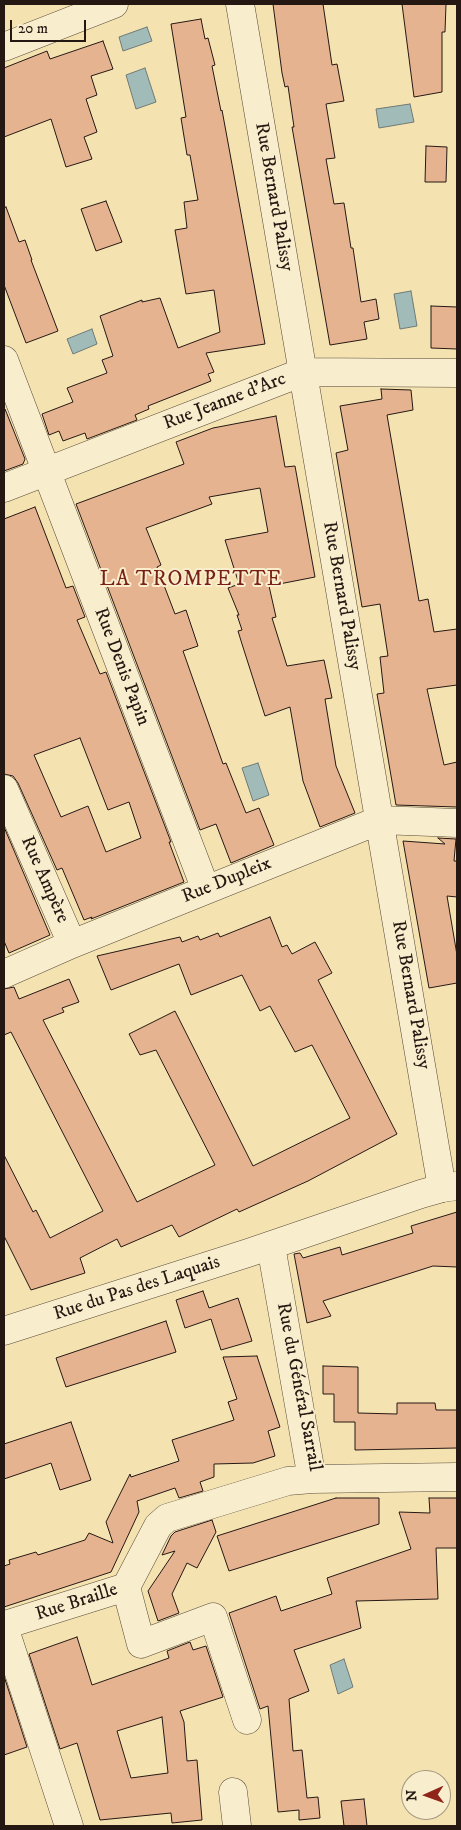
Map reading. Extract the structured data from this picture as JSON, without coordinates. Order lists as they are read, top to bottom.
{
  "streets": {
    "street": [
      "Rue Bernard Palissy",
      "Rue Jeanne d'Arc",
      "Rue Denis Papin",
      "Rue Ampère",
      "Rue Dupleix",
      "Rue du Pas des Laquais",
      "Rue du Général Sarrail",
      "Rue Braille"
    ]
  },
  "crossings": [
    ["Rue Bernard Palissy", "Rue Jeanne d'Arc"],
    ["Rue Bernard Palissy", "Rue Dupleix"],
    ["Rue Bernard Palissy", "Rue du Pas des Laquais"],
    ["Rue Jeanne d'Arc", "Rue Denis Papin"],
    ["Rue Denis Papin", "Rue Dupleix"],
    ["Rue Ampère", "Rue Dupleix"],
    ["Rue du Pas des Laquais", "Rue du Général Sarrail"],
    ["Rue du Général Sarrail", "Rue Braille"]
  ],
  "districts": ["LA TROMPETTE"],
  "scale_bar": "20 m",
  "north": "left"
}
